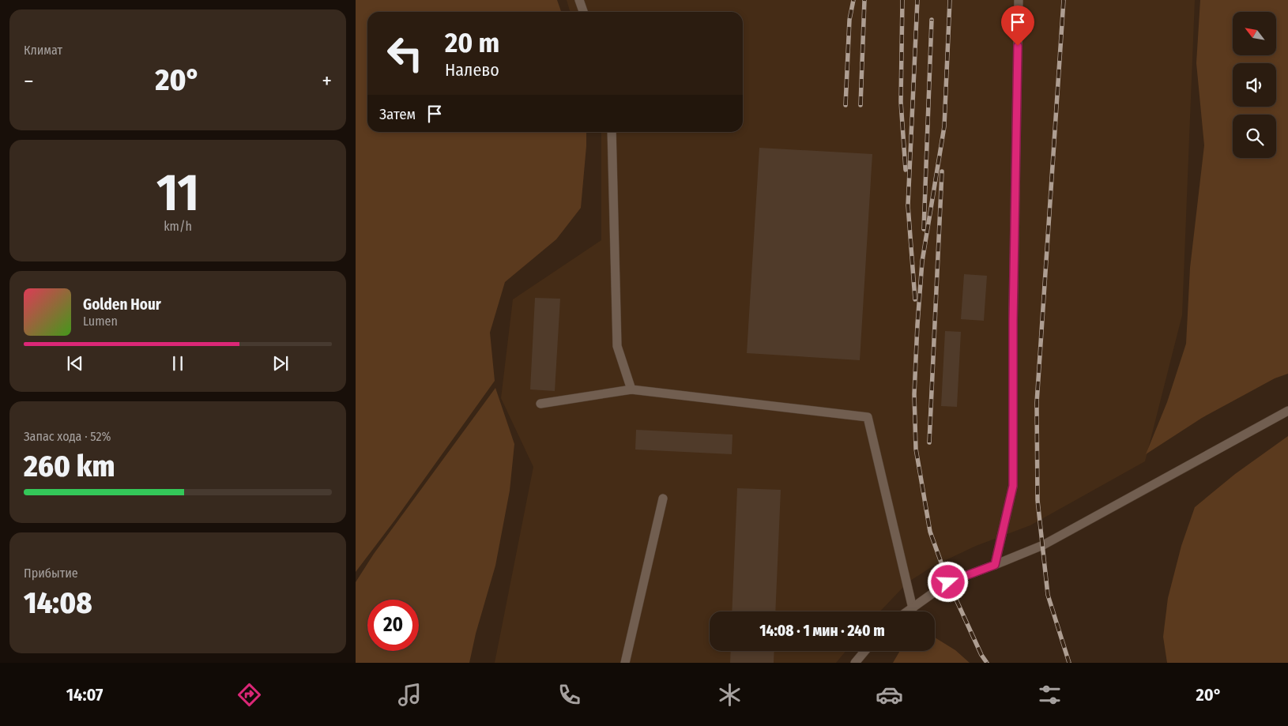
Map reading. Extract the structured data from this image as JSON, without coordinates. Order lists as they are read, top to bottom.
{
  "north": "top left",
  "page": {
    "tile": [
      "Климат",
      ["11", "km/h"],
      ["Запас хода · 52%", "260 km"],
      ["Прибытие", "14:08"]
    ],
    "turn": ["20 m", "Налево"],
    "heat": ["−", "20°", "+"],
    "then": "Затем",
    "song": ["Golden Hour", "Lumen"],
    "limit": "20",
    "trip": "14:08 · 1 мин · 240 m",
    "tabs": ["14:07", "20°"]
  }
}
